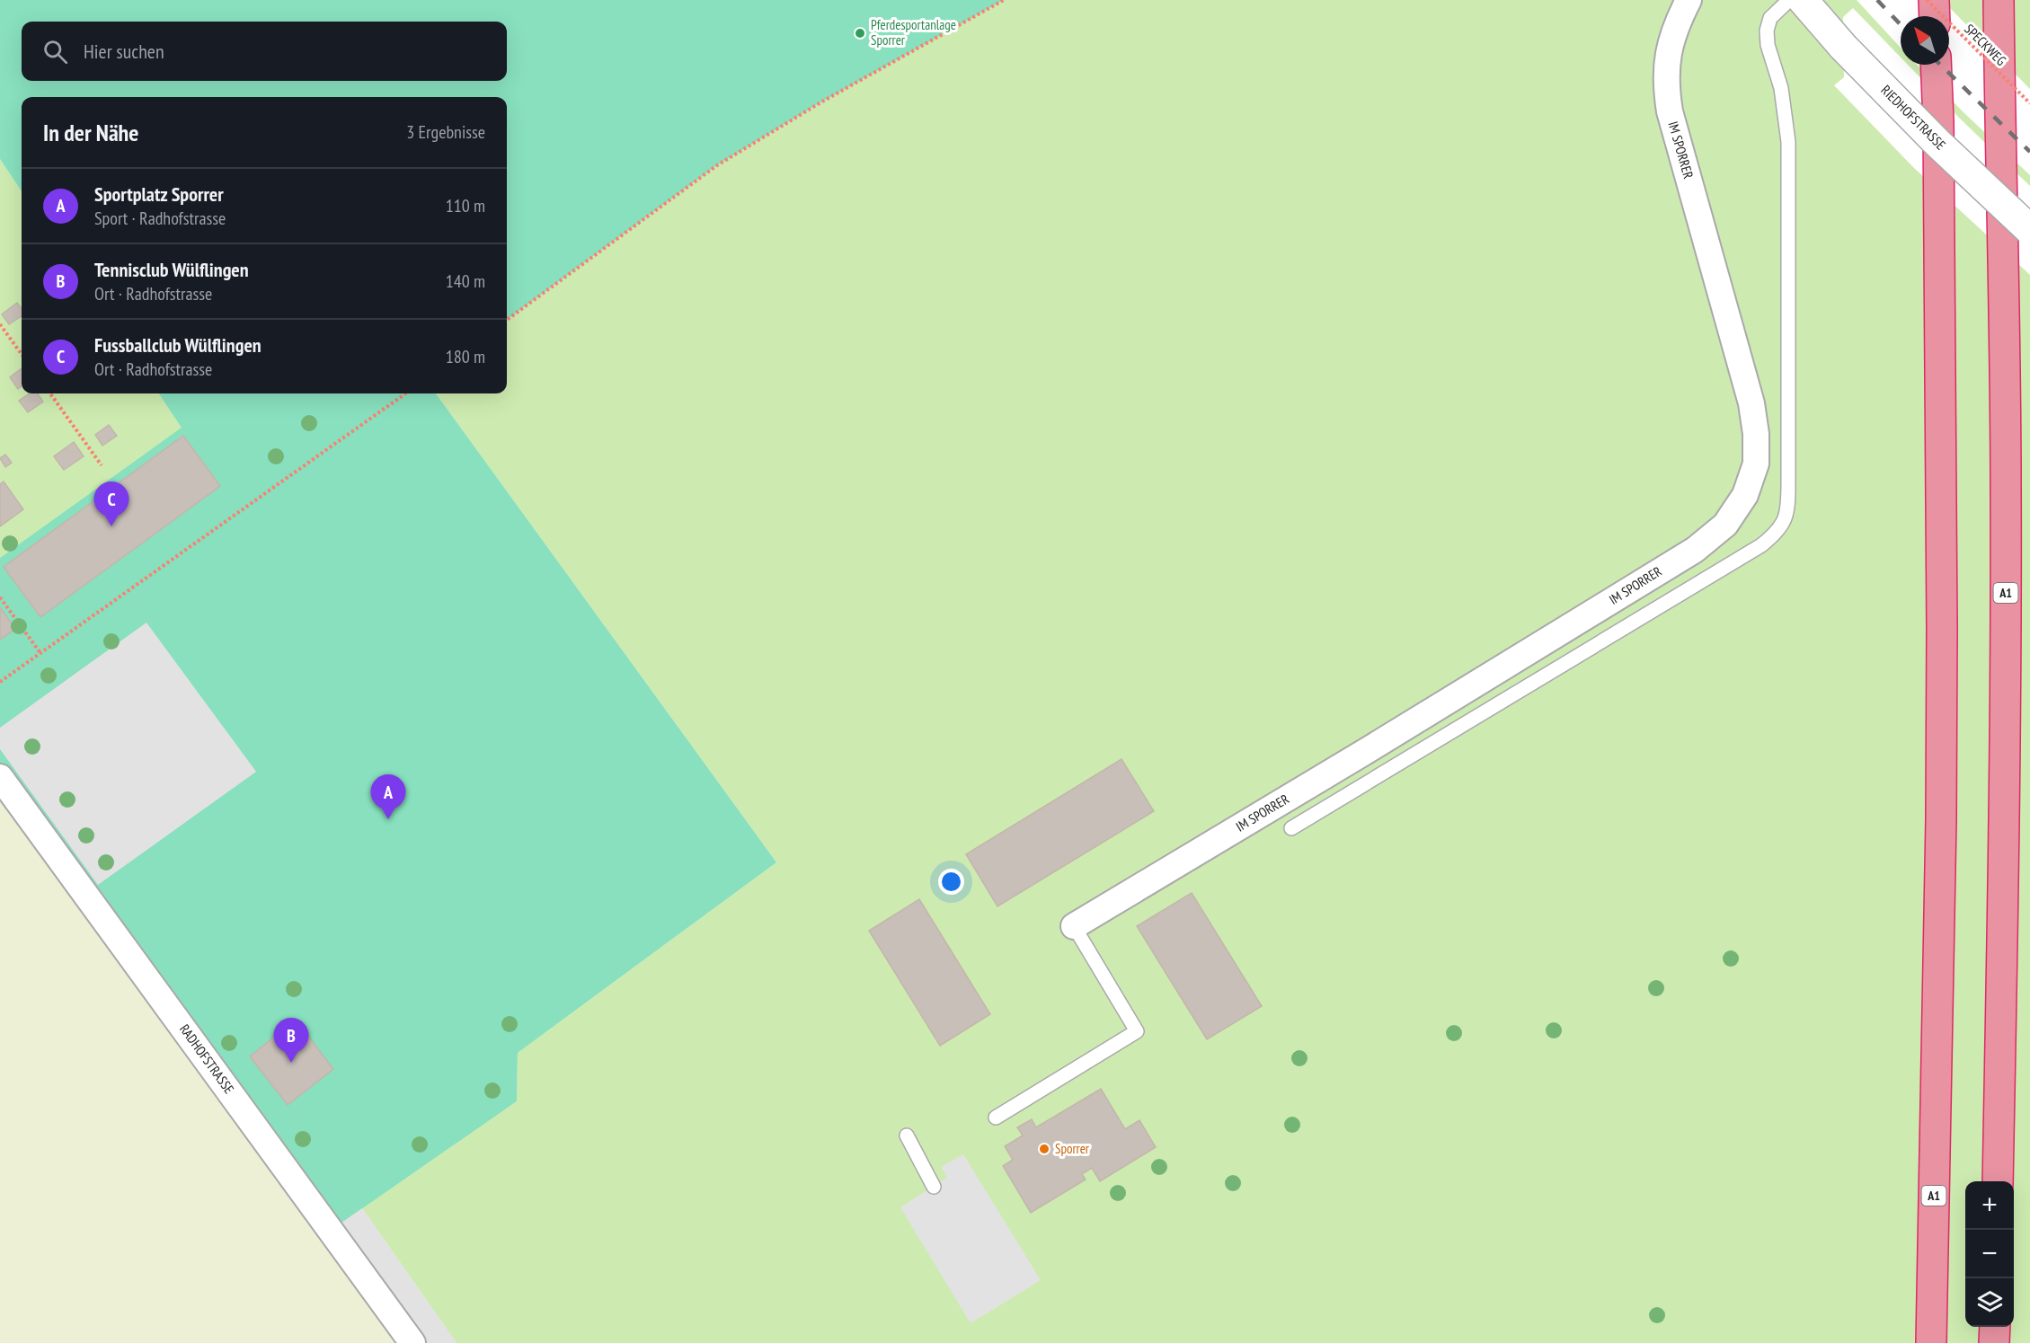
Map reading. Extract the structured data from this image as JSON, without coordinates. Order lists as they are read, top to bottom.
{
  "streets": {
    "highway": ["A1"],
    "street": ["RIEDHOFSTRASSE", "IM SPORRER", "RADHOFSTRASSE"],
    "path": ["SPECKWEG"]
  },
  "places": ["Pferdesportanlage Sporrer", "Sporrer"],
  "north": "top left",
  "page": {
    "search": "Hier suchen",
    "heading": ["In der Nähe", "3 Ergebnisse"],
    "list": [
      {
        "mark": "A",
        "name": "Sportplatz Sporrer",
        "note": "Sport · Radhofstrasse",
        "value": "110 m"
      },
      {
        "mark": "B",
        "name": "Tennisclub Wülflingen",
        "note": "Ort · Radhofstrasse",
        "value": "140 m"
      },
      {
        "mark": "C",
        "name": "Fussballclub Wülflingen",
        "note": "Ort · Radhofstrasse",
        "value": "180 m"
      }
    ],
    "pins": ["C", "A", "B"],
    "map_buttons": ["+", "−"]
  }
}
